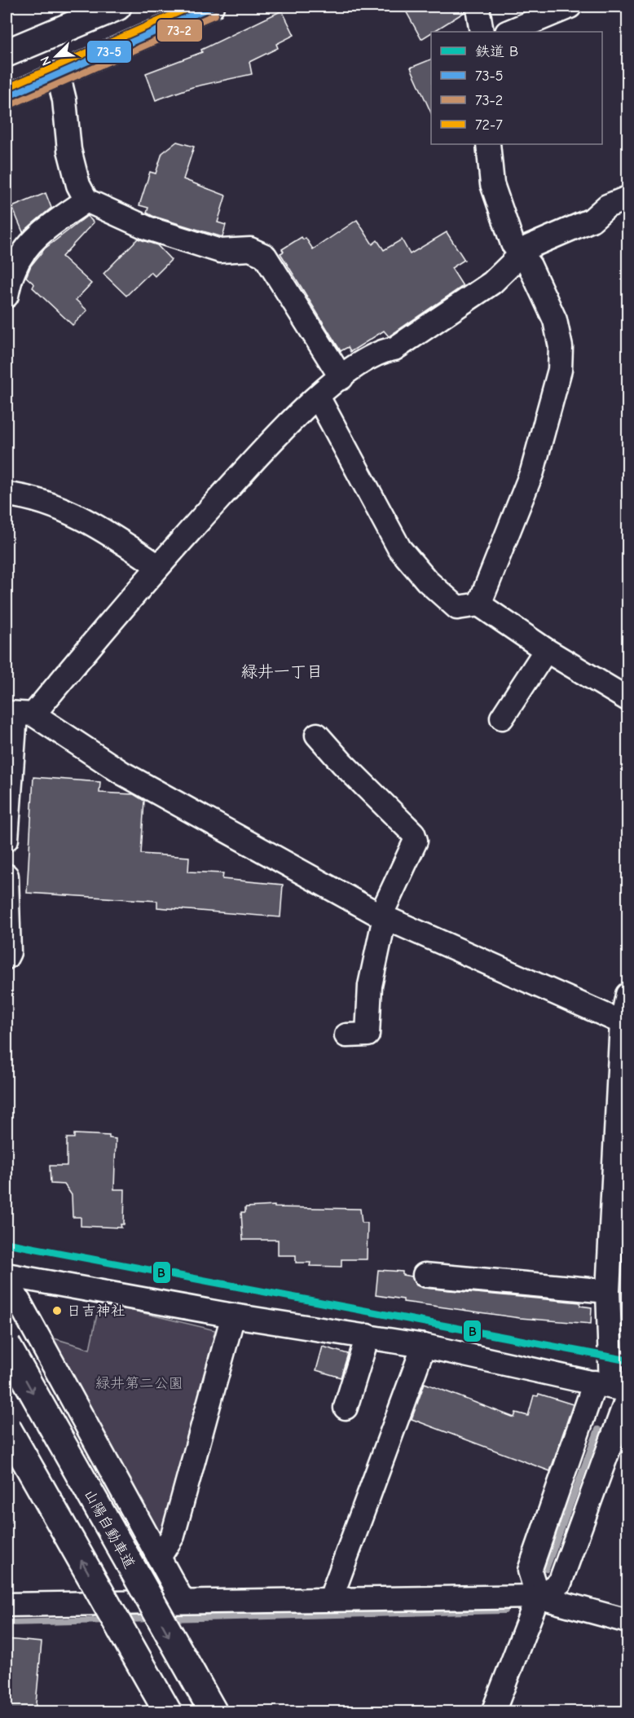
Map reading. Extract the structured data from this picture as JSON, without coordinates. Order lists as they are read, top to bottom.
{
  "streets": {
    "highway": ["山陽自動車道"]
  },
  "districts": ["緑井一丁目"],
  "parks": ["緑井第二公園"],
  "places": ["日吉神社"],
  "lines": [
    "transit line 73-5",
    "transit line 72-7",
    "transit line 73-2",
    "rail line B"
  ],
  "legend": [
    "鉄道 B",
    "73-5",
    "73-2",
    "72-7"
  ],
  "north": "bottom left"
}
